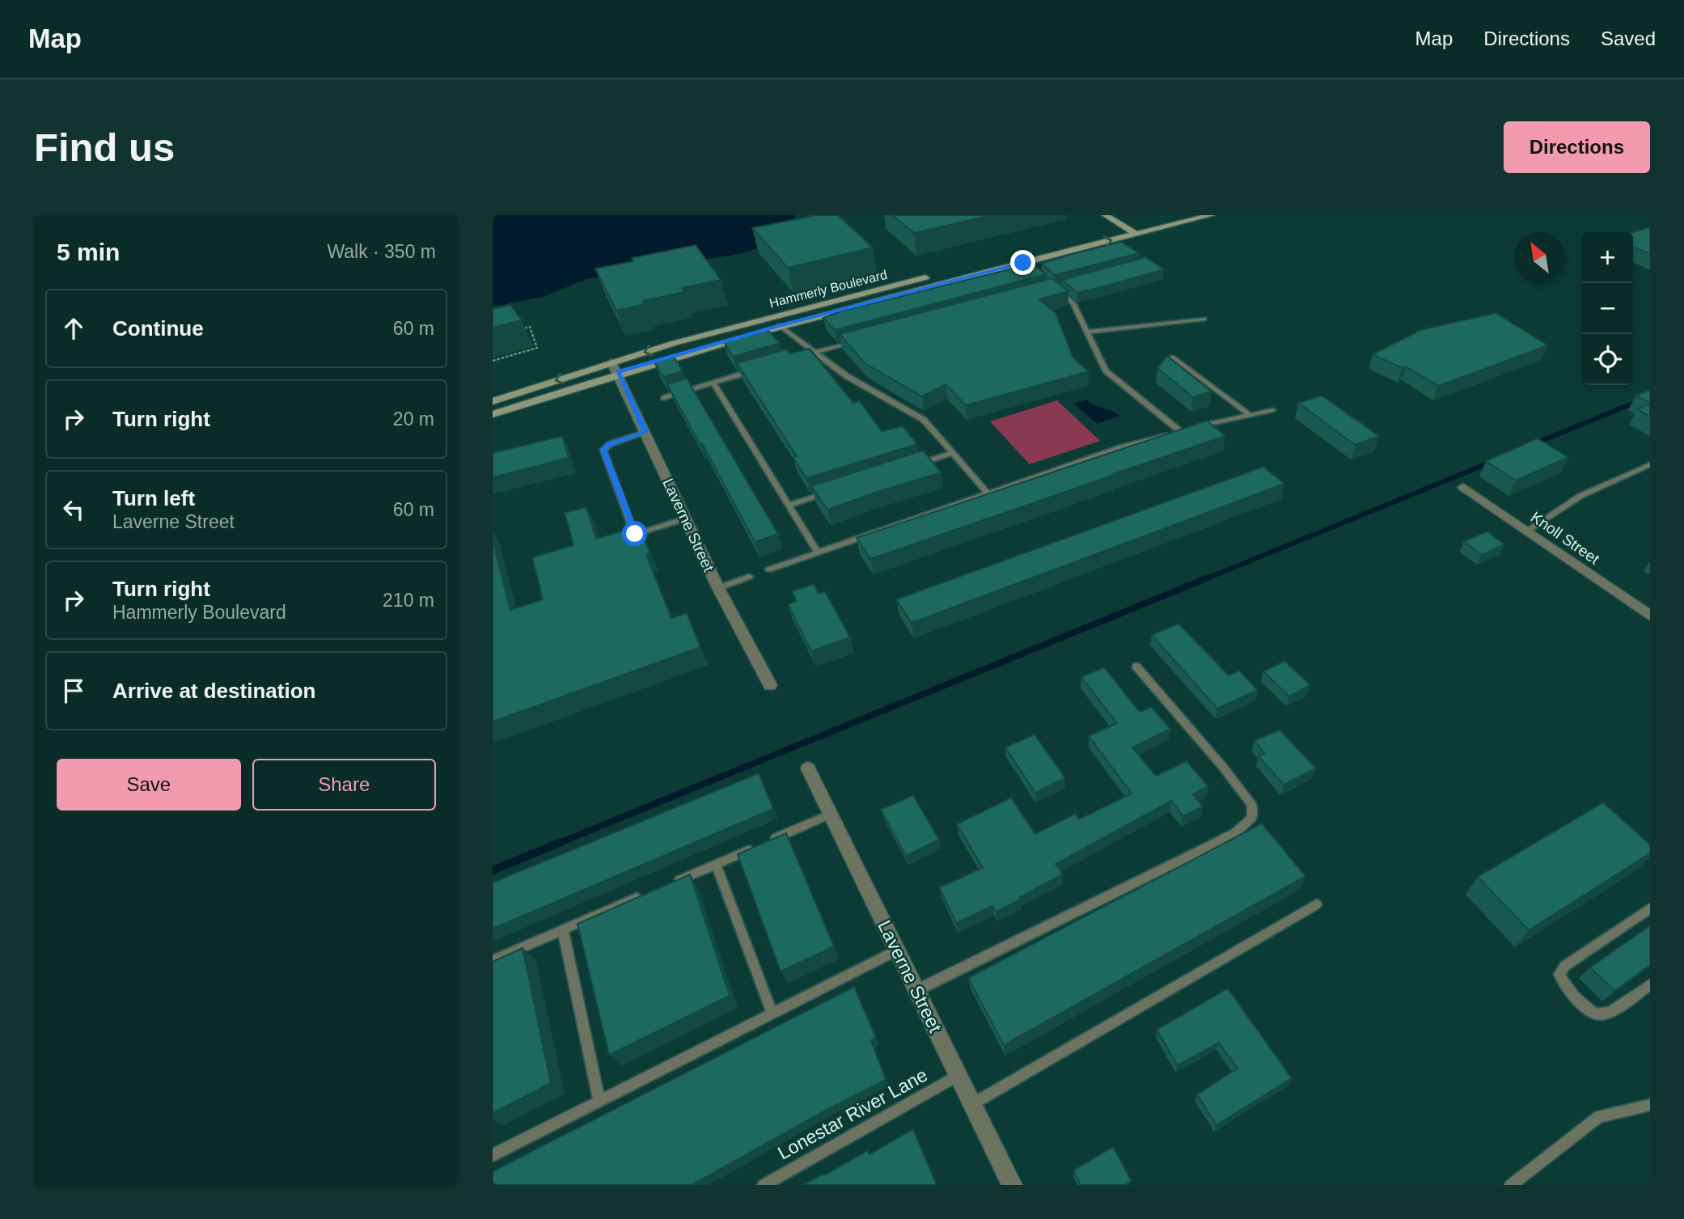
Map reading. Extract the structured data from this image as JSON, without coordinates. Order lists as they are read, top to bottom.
{
  "streets": {
    "main road": ["Hammerly Boulevard"],
    "street": ["Laverne Street", "Knoll Street"],
    "lane": ["Lonestar River Lane"]
  },
  "crossings": [
    ["Hammerly Boulevard", "Laverne Street"],
    ["Laverne Street", "Lonestar River Lane"]
  ],
  "north": "top left",
  "page": {
    "header": "Map",
    "nav": ["Map", "Directions", "Saved"],
    "buttons": [
      "Directions",
      ["Save", "Share"]
    ],
    "title": "Find us",
    "heading": ["5 min", "Walk · 350 m"],
    "map_buttons": ["+", "−"],
    "list": [
      ["Continue", "60 m"],
      ["Turn right", "20 m"],
      ["Turn left", "Laverne Street", "60 m"],
      ["Turn right", "Hammerly Boulevard", "210 m"],
      "Arrive at destination"
    ]
  }
}
